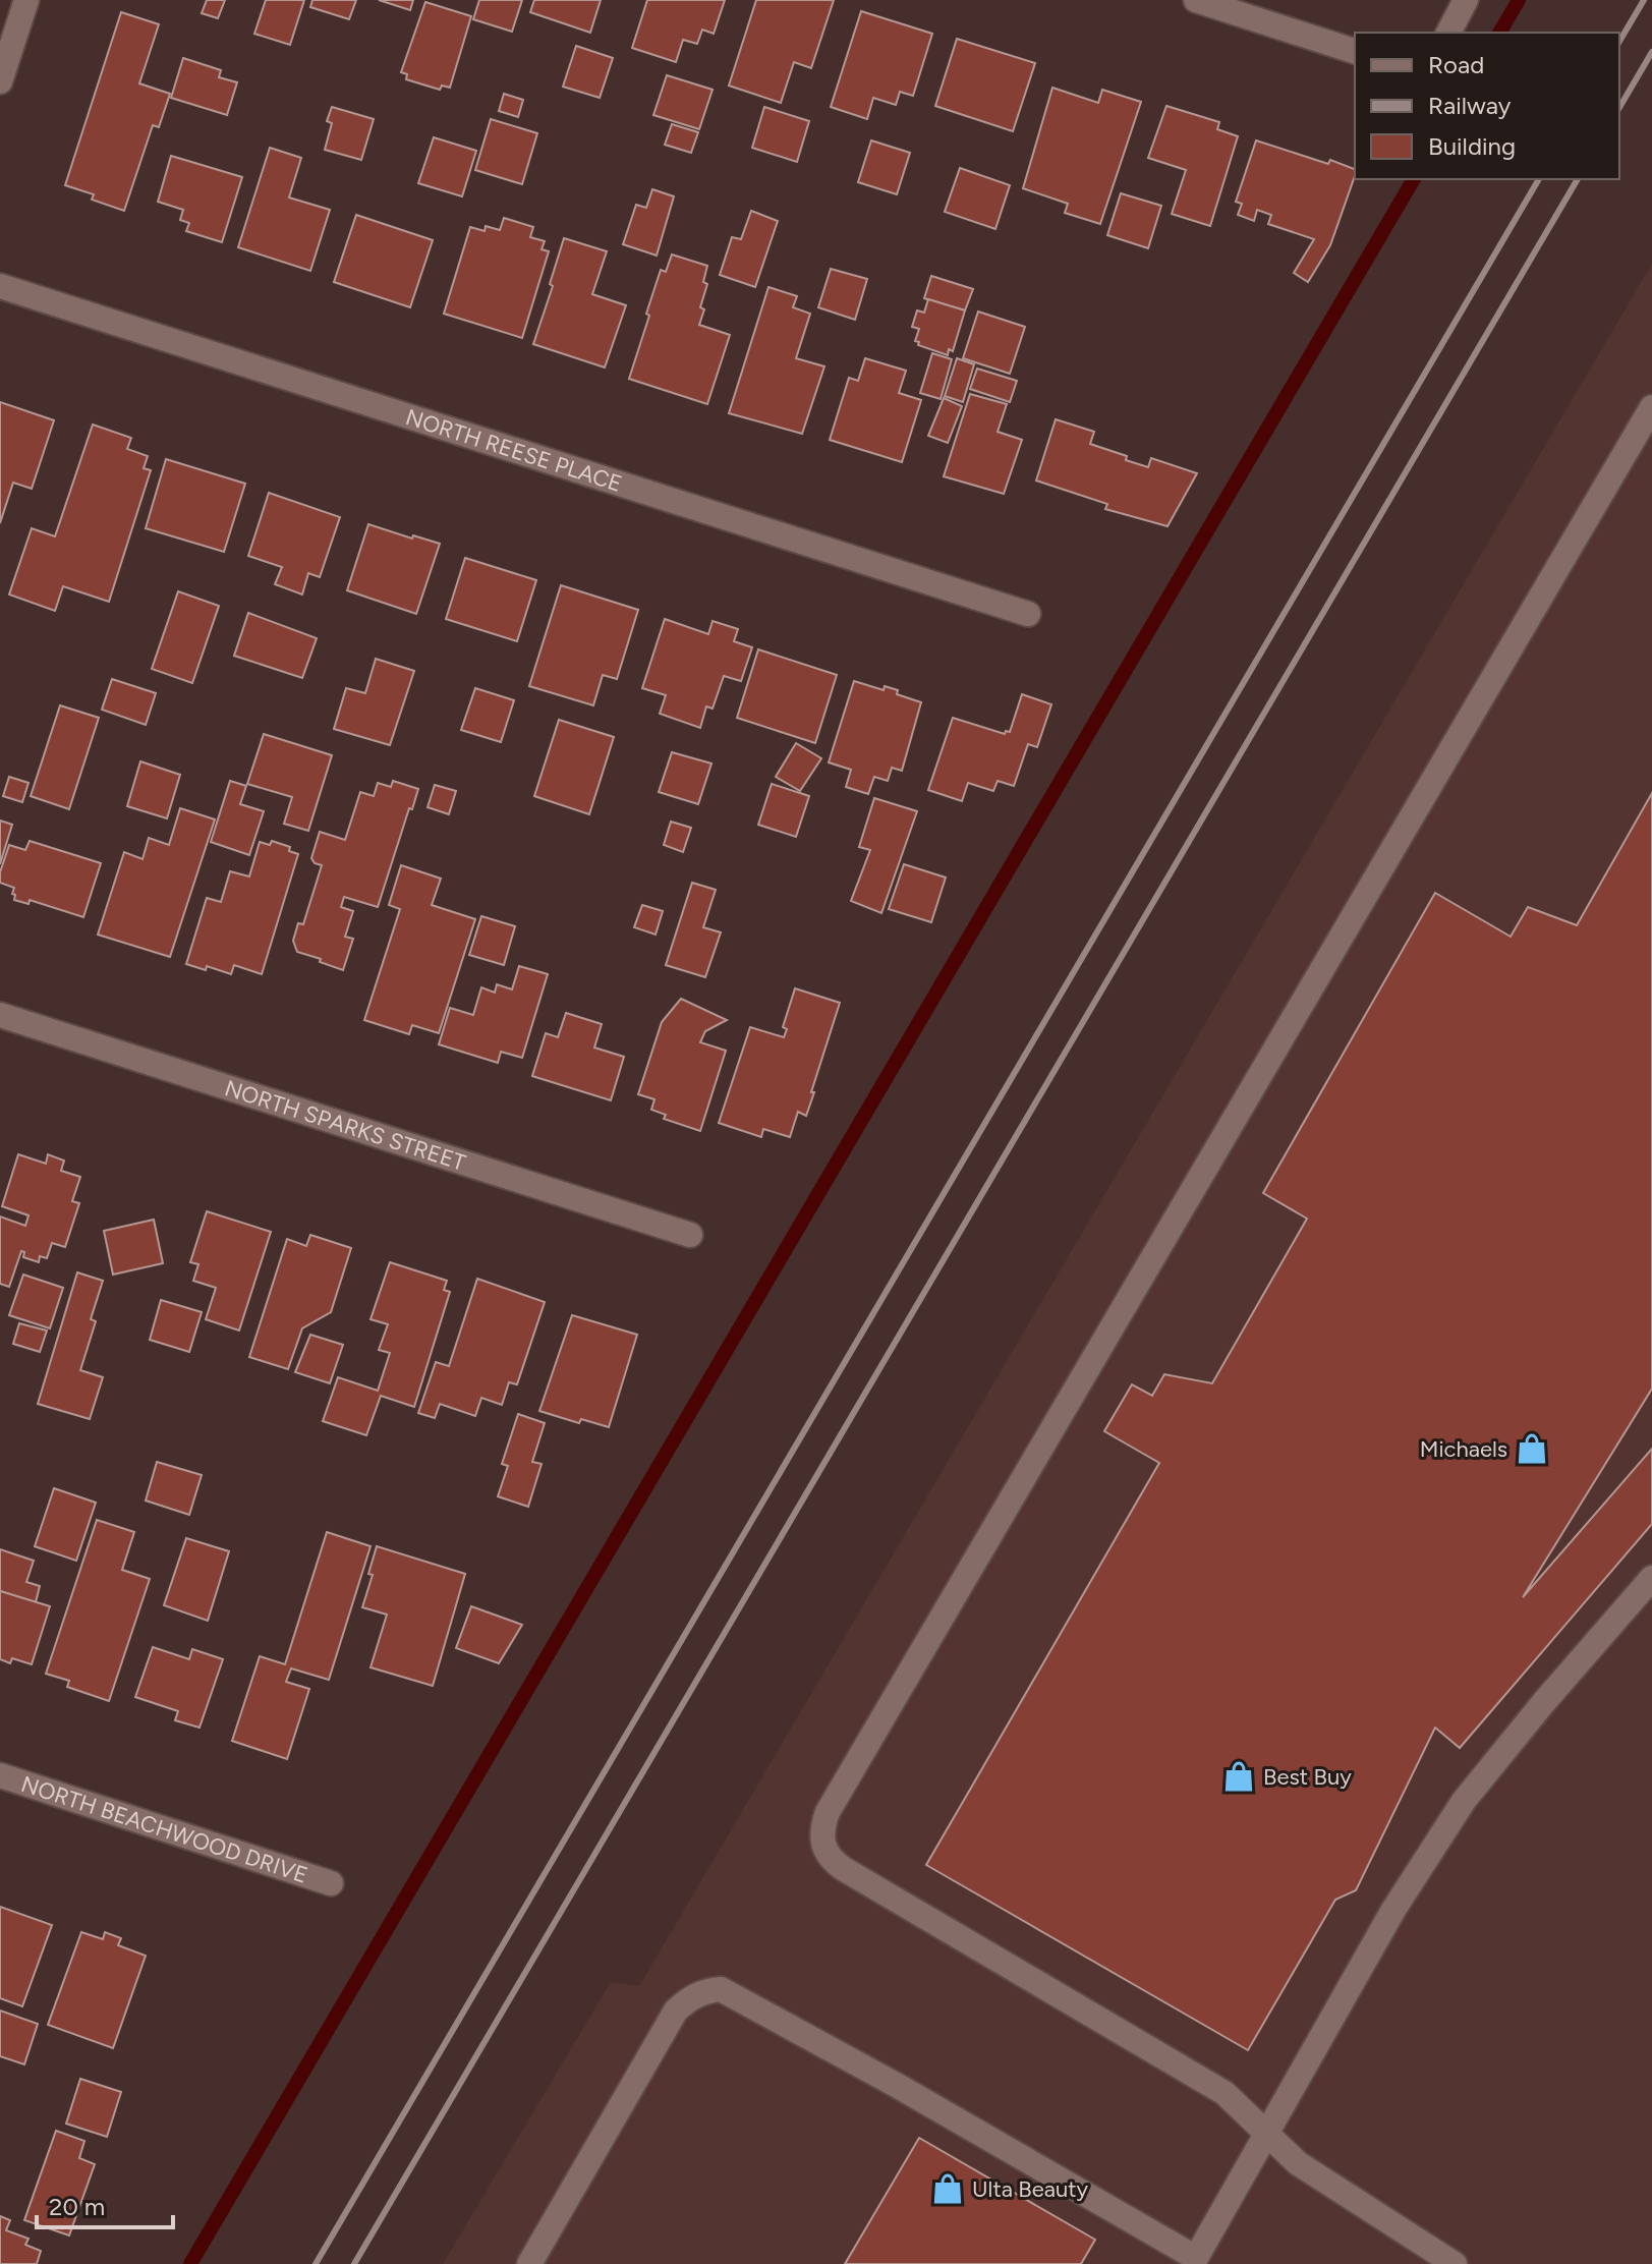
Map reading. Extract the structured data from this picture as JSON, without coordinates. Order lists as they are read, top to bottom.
{
  "streets": {
    "street": ["NORTH REESE PLACE", "NORTH SPARKS STREET", "NORTH BEACHWOOD DRIVE"]
  },
  "places": {
    "shop": ["Michaels", "Best Buy", "Ulta Beauty"]
  },
  "legend": ["Road", "Railway", "Building"],
  "scale_bar": "20 m"
}
